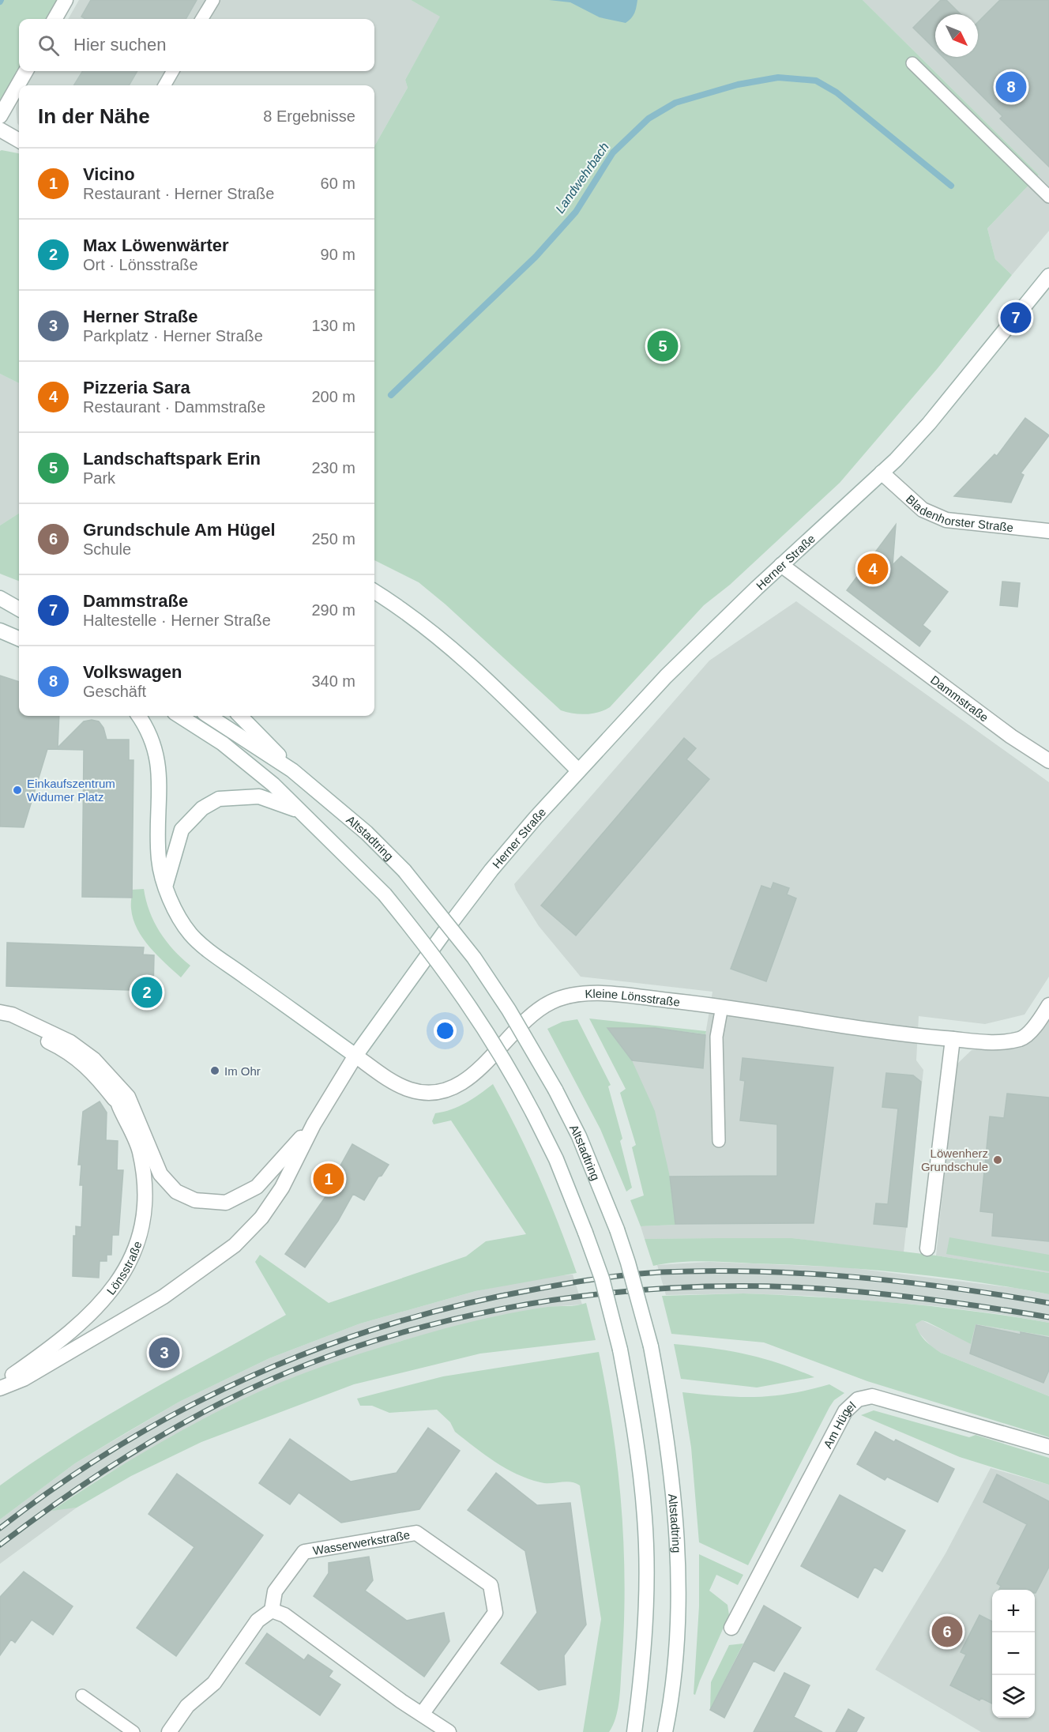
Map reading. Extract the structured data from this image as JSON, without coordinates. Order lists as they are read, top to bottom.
{
  "streets": {
    "main road": [
      "Bladenhorster Straße",
      "Herner Straße",
      "Dammstraße",
      "Altstadtring",
      "Kleine Lönsstraße",
      "Lönsstraße",
      "Am Hügel",
      "Wasserwerkstraße"
    ]
  },
  "crossings": [
    ["Bladenhorster Straße", "Herner Straße"],
    ["Herner Straße", "Dammstraße"],
    ["Herner Straße", "Kleine Lönsstraße"],
    ["Herner Straße", "Lönsstraße"]
  ],
  "water": ["Landwehrbach"],
  "places": ["Einkaufszentrum Widumer Platz", "Im Ohr", "Löwenherz Grundschule"],
  "north": "bottom right",
  "page": {
    "search": "Hier suchen",
    "pins": [
      "8",
      "7",
      "5",
      "4",
      "2",
      "1",
      "3",
      "6"
    ],
    "heading": ["In der Nähe", "8 Ergebnisse"],
    "list": [
      {
        "mark": "1",
        "name": "Vicino",
        "note": "Restaurant · Herner Straße",
        "value": "60 m"
      },
      {
        "mark": "2",
        "name": "Max Löwenwärter",
        "note": "Ort · Lönsstraße",
        "value": "90 m"
      },
      {
        "mark": "3",
        "name": "Herner Straße",
        "note": "Parkplatz · Herner Straße",
        "value": "130 m"
      },
      {
        "mark": "4",
        "name": "Pizzeria Sara",
        "note": "Restaurant · Dammstraße",
        "value": "200 m"
      },
      {
        "mark": "5",
        "name": "Landschaftspark Erin",
        "note": "Park",
        "value": "230 m"
      },
      {
        "mark": "6",
        "name": "Grundschule Am Hügel",
        "note": "Schule",
        "value": "250 m"
      },
      {
        "mark": "7",
        "name": "Dammstraße",
        "note": "Haltestelle · Herner Straße",
        "value": "290 m"
      },
      {
        "mark": "8",
        "name": "Volkswagen",
        "note": "Geschäft",
        "value": "340 m"
      }
    ],
    "map_buttons": ["+", "−"]
  }
}
